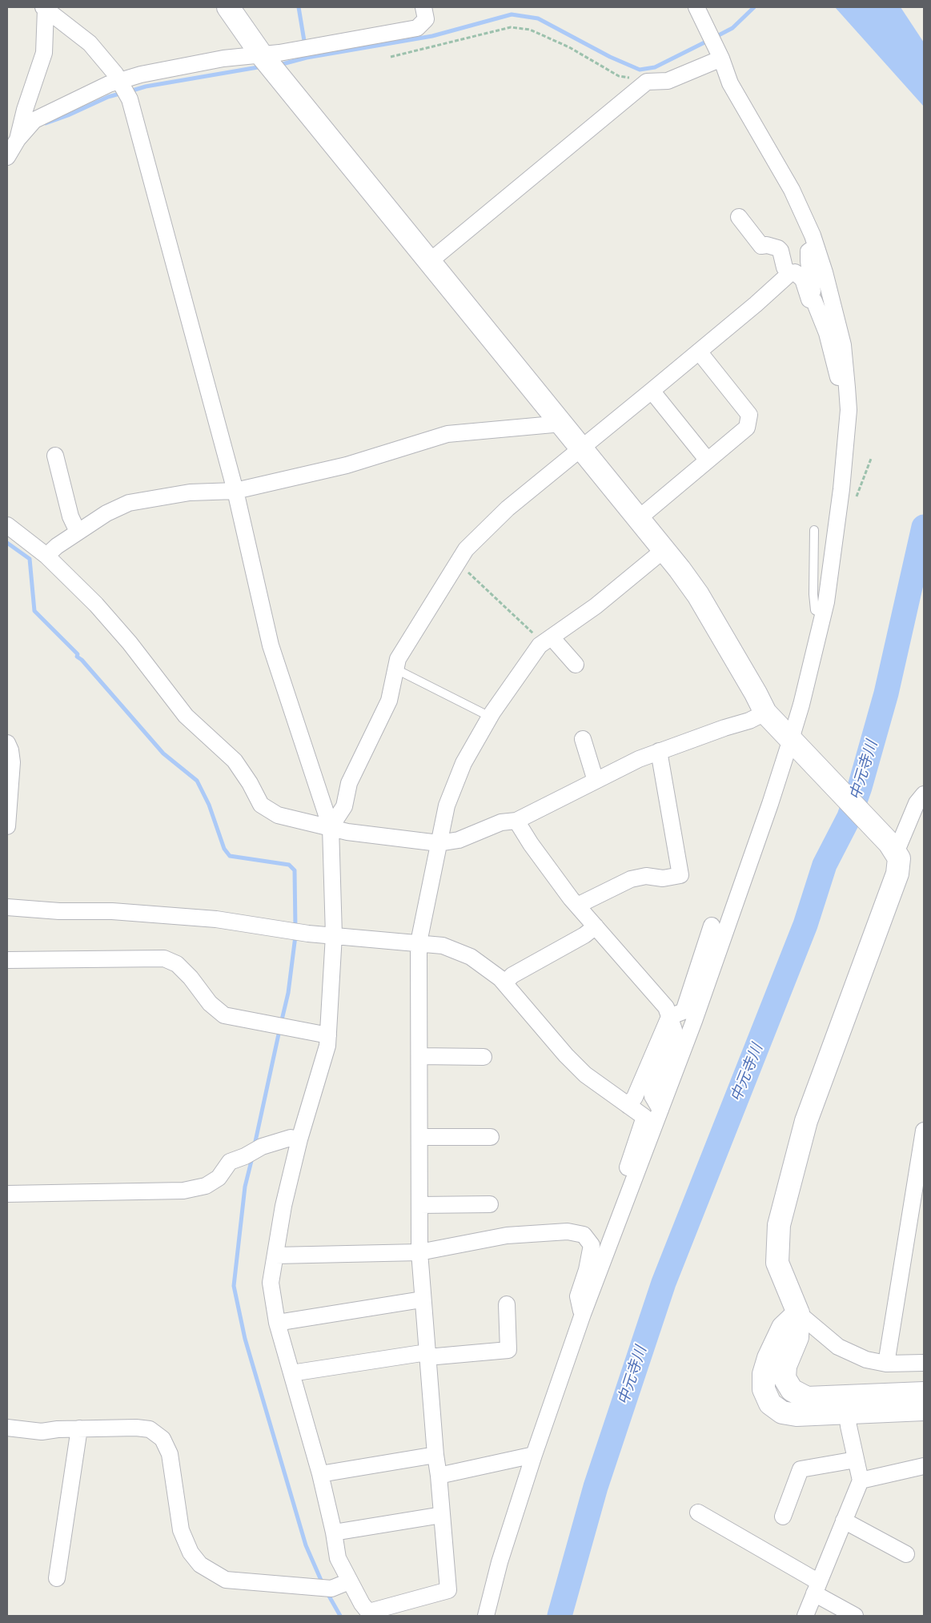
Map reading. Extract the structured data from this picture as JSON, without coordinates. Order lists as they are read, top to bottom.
{
  "water": ["中元寺川"]
}
